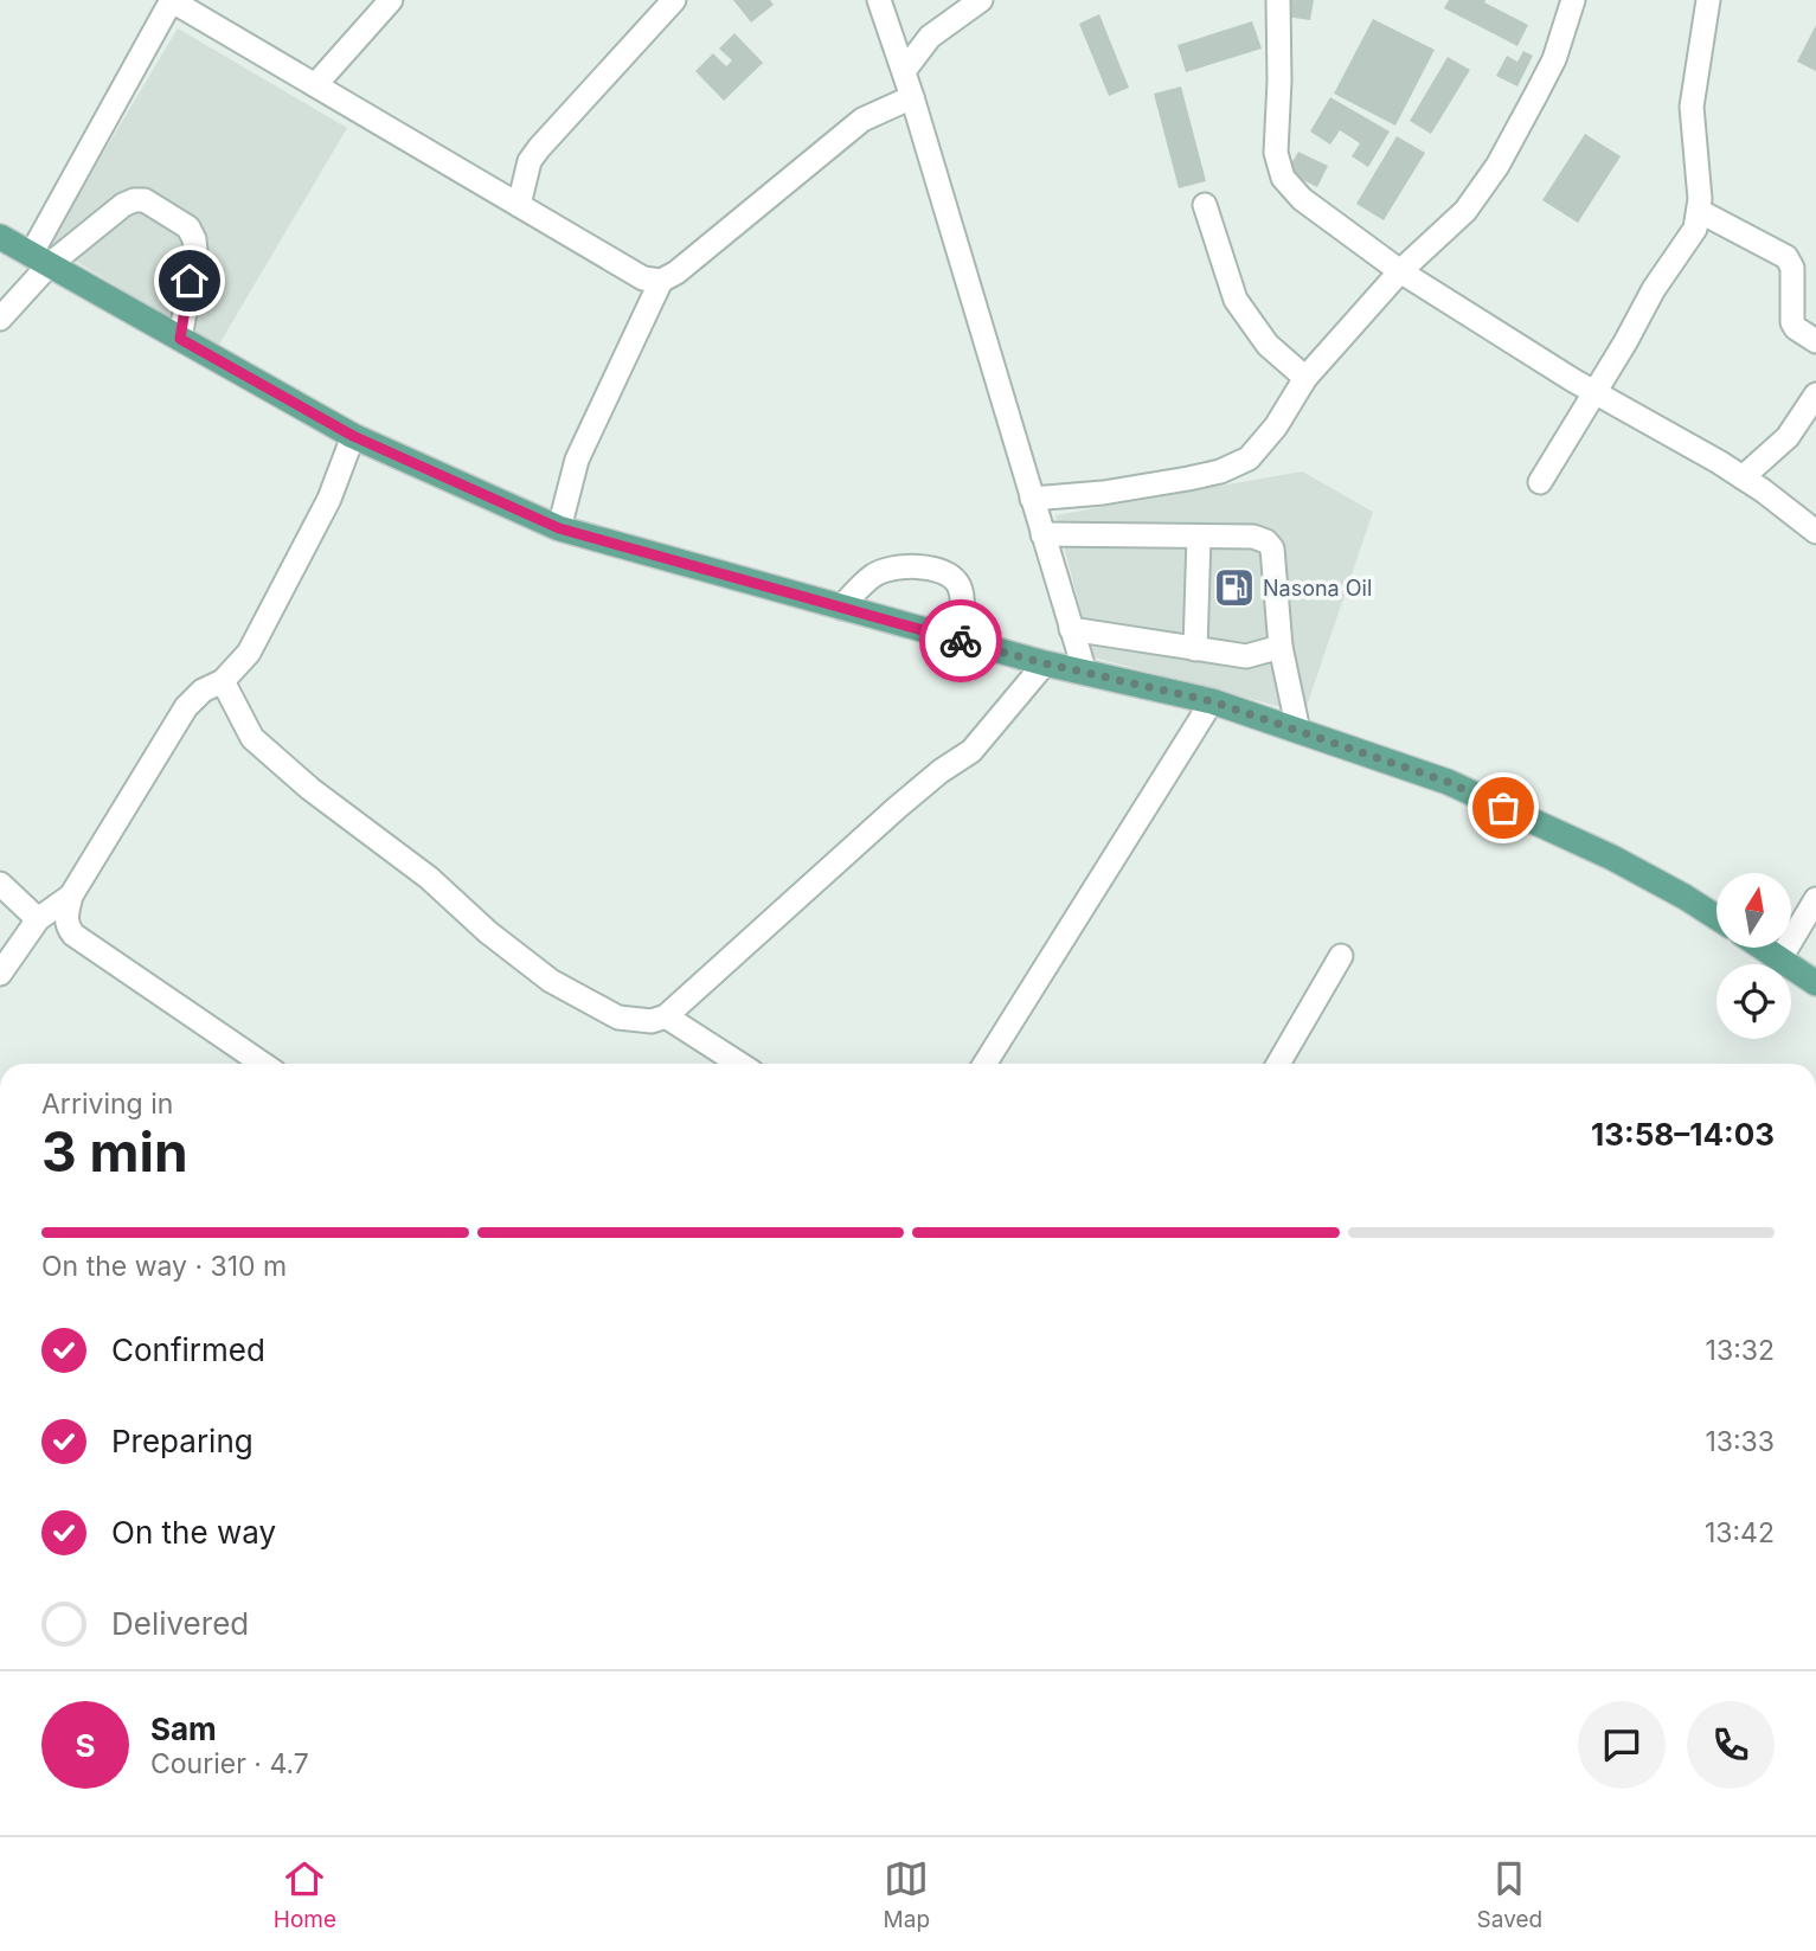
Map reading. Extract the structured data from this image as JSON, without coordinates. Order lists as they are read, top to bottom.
{
  "places": {
    "fuel station": ["Nasona Oil"]
  },
  "north": "top",
  "page": {
    "heading": ["3 min", "Arriving in", "13:58–14:03"],
    "panel": ["Sam", "Courier · 4.7"],
    "bar": "On the way · 310 m",
    "list": [
      ["Confirmed", "13:32"],
      ["Preparing", "13:33"],
      ["On the way", "13:42"],
      "Delivered"
    ],
    "round": "S",
    "tabs": ["Home", "Map", "Saved"]
  }
}
